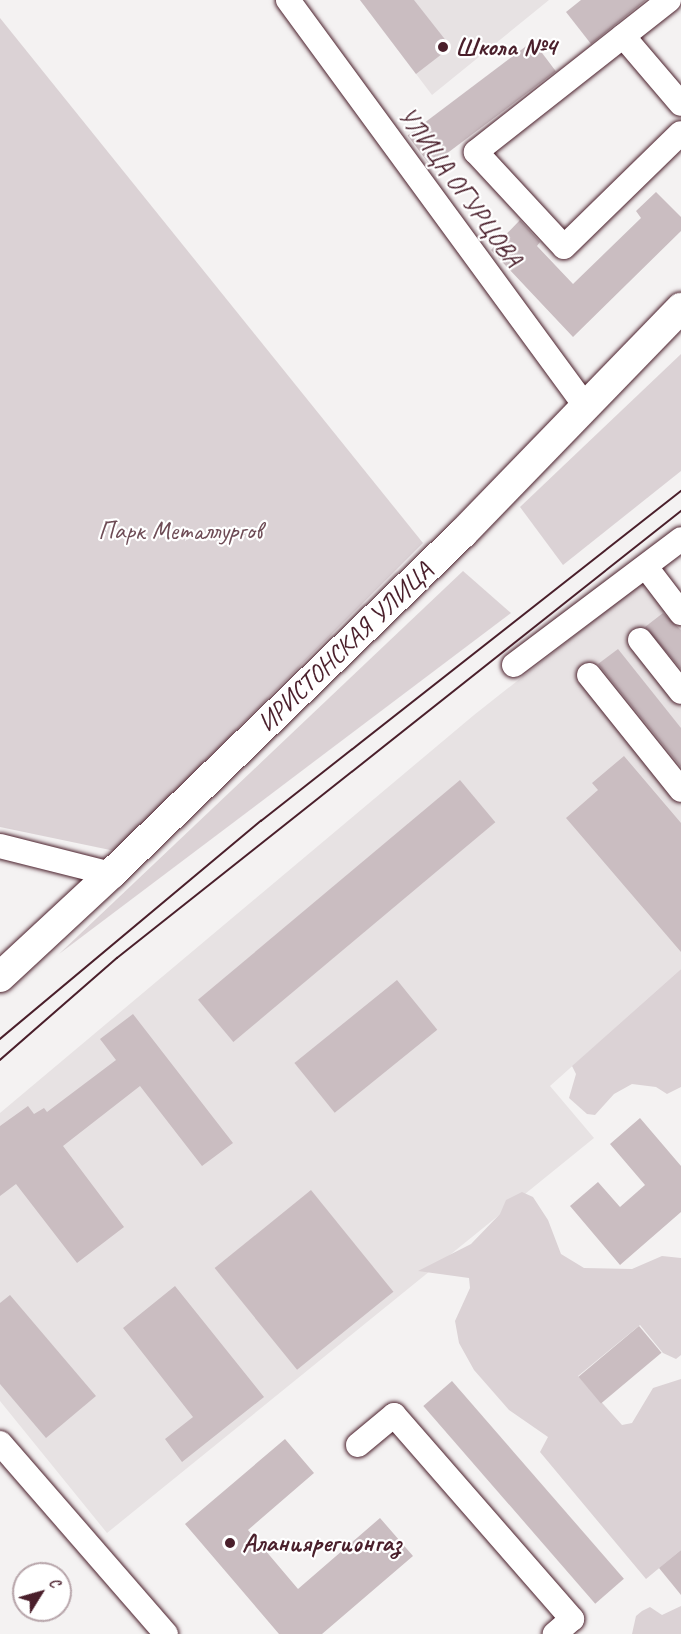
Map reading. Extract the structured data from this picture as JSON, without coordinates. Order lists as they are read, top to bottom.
{
  "streets": {
    "main road": ["ИРИСТОНСКАЯ УЛИЦА"],
    "street": ["УЛИЦА ОГУРЦОВА"]
  },
  "crossings": [
    ["УЛИЦА ОГУРЦОВА", "ИРИСТОНСКАЯ УЛИЦА"]
  ],
  "parks": ["Парк Металлургов"],
  "places": ["Школа №4", "Аланиярегионгаз"],
  "north": "top right"
}
